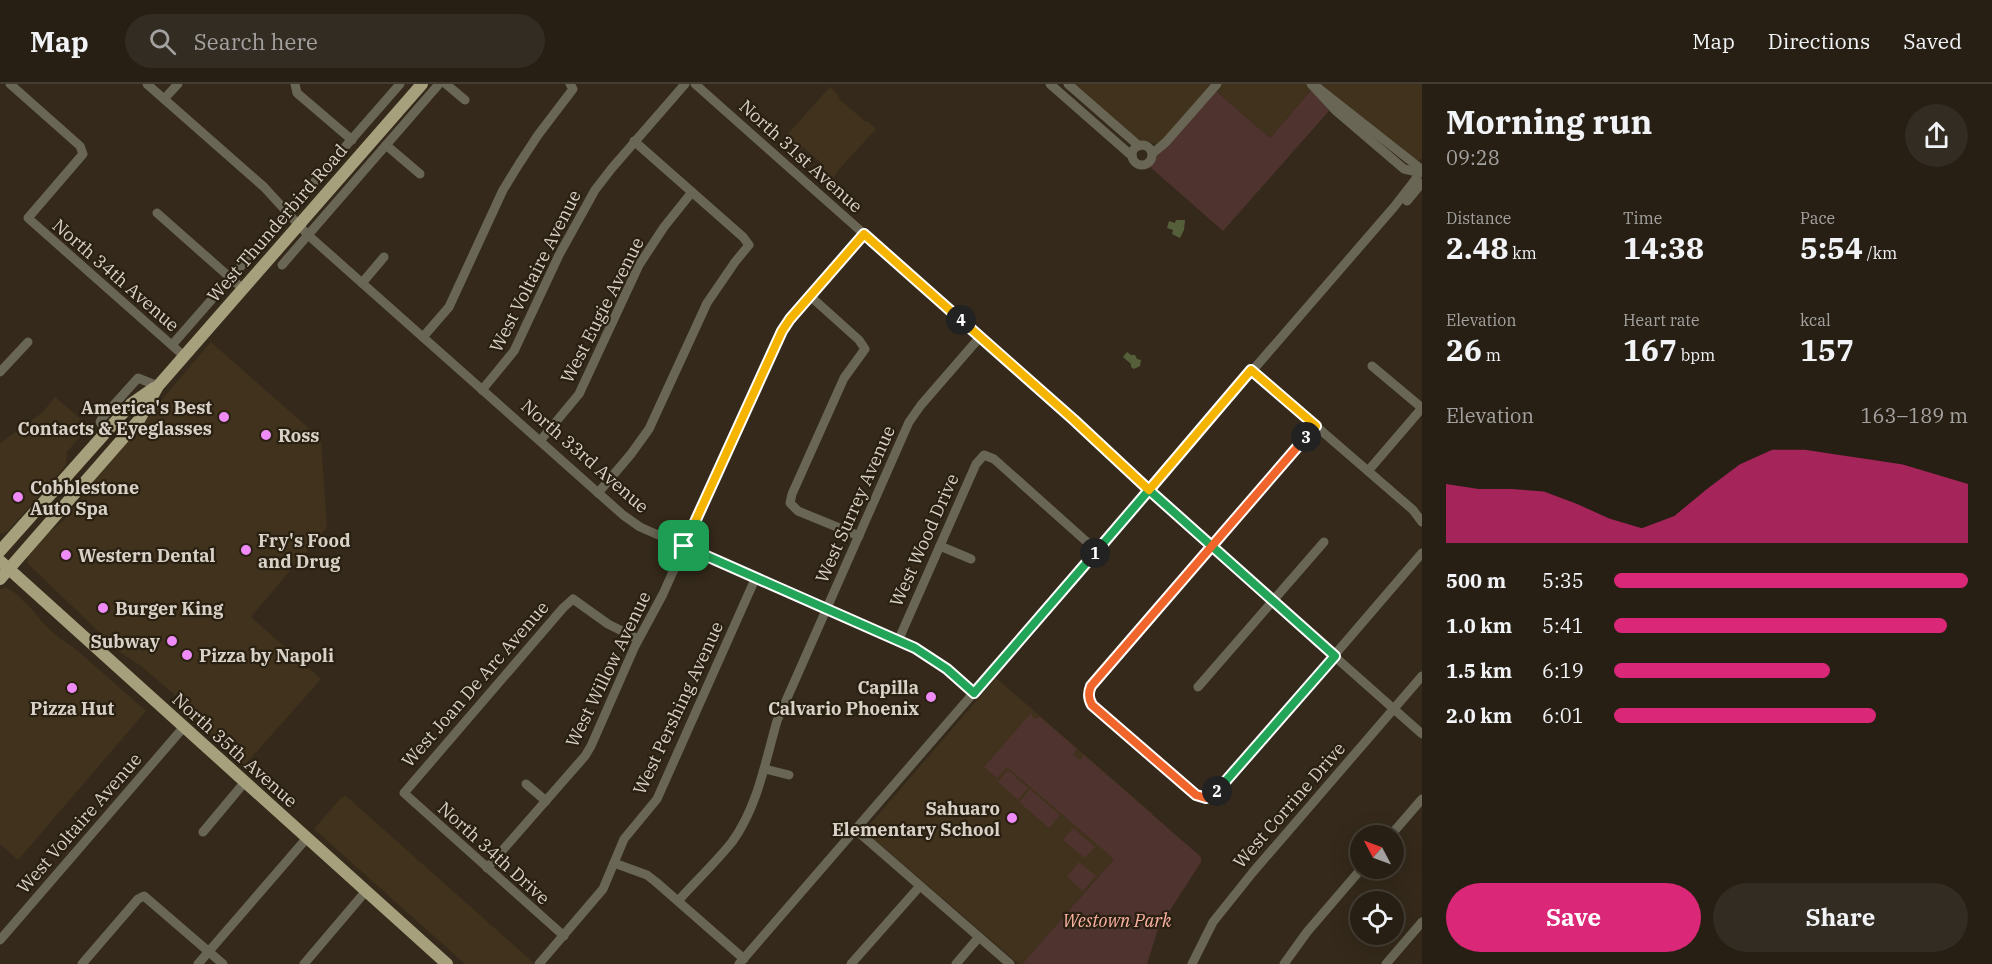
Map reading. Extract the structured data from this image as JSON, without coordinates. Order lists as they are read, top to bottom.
{
  "streets": {
    "main road": ["West Thunderbird Road", "North 35th Avenue"],
    "street": [
      "North 31st Avenue",
      "West Voltaire Avenue",
      "North 34th Avenue",
      "West Eugie Avenue",
      "North 33rd Avenue",
      "West Surrey Avenue",
      "West Wood Drive",
      "West Willow Avenue",
      "West Joan De Arc Avenue",
      "West Pershing Avenue",
      "West Corrine Drive",
      "North 34th Drive"
    ]
  },
  "crossings": [
    ["North 31st Avenue", "West Surrey Avenue"],
    ["North 31st Avenue", "West Willow Avenue"],
    ["North 31st Avenue", "West Corrine Drive"],
    ["West Thunderbird Road", "North 34th Avenue"],
    ["West Thunderbird Road", "North 33rd Avenue"],
    ["West Thunderbird Road", "North 35th Avenue"],
    ["West Voltaire Avenue", "North 33rd Avenue"],
    ["West Voltaire Avenue", "North 35th Avenue"],
    ["West Eugie Avenue", "North 33rd Avenue"],
    ["North 33rd Avenue", "West Surrey Avenue"],
    ["North 33rd Avenue", "West Wood Drive"],
    ["North 33rd Avenue", "West Willow Avenue"],
    ["North 33rd Avenue", "West Pershing Avenue"],
    ["West Willow Avenue", "West Joan De Arc Avenue"],
    ["West Willow Avenue", "North 34th Drive"],
    ["West Joan De Arc Avenue", "North 34th Drive"],
    ["West Pershing Avenue", "North 34th Drive"]
  ],
  "parks": ["Westown Park"],
  "places": [
    "America's Best Contacts & Eyeglasses",
    "Ross",
    "Cobblestone Auto Spa",
    "Fry's Food and Drug",
    "Western Dental",
    "Burger King",
    "Subway",
    "Pizza by Napoli",
    "Pizza Hut",
    "Capilla Calvario Phoenix",
    "Sahuaro Elementary School"
  ],
  "north": "top left",
  "page": {
    "header": "Map",
    "search": "Search here",
    "nav": ["Map", "Directions", "Saved"],
    "heading": ["Morning run", "09:28"],
    "stats": [
      ["Distance", "2.48 km"],
      ["Time", "14:38"],
      ["Pace", "5:54 /km"],
      ["Elevation", "26 m"],
      ["Heart rate", "167 bpm"],
      ["kcal", "157"]
    ],
    "pins": [
      "4",
      "3",
      "1",
      "2"
    ],
    "chart": ["Elevation", "163–189 m"],
    "list": [
      {
        "name": "500 m",
        "note": "5:35"
      },
      {
        "name": "1.0 km",
        "note": "5:41"
      },
      {
        "name": "1.5 km",
        "note": "6:19"
      },
      {
        "name": "2.0 km",
        "note": "6:01"
      }
    ],
    "buttons": ["Save", "Share"]
  }
}
